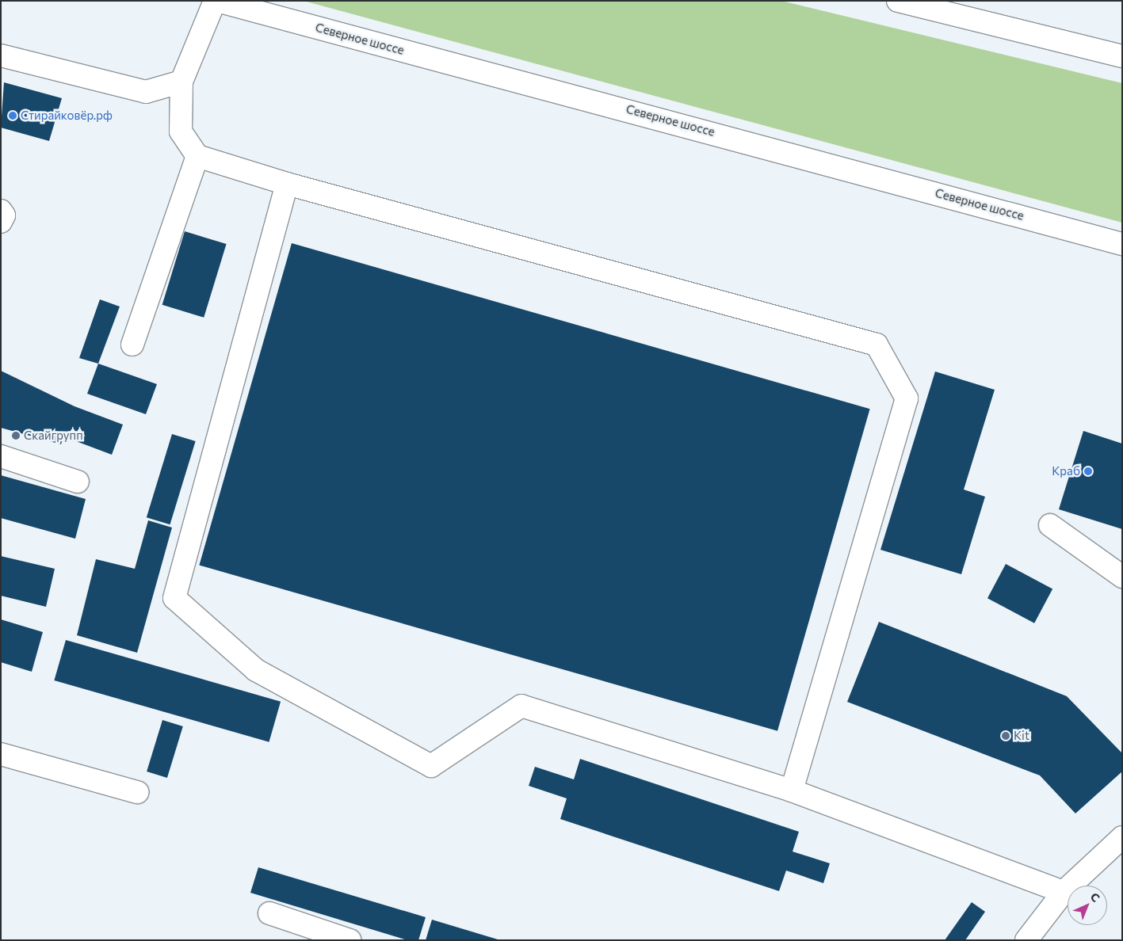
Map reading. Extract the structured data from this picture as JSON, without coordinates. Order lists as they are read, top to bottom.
{
  "streets": {
    "main road": ["Северное шоссе"]
  },
  "places": [
    "Стирайковёр.рф",
    "Скайгрупп",
    "Краб",
    "Kit"
  ],
  "north": "top right"
}
